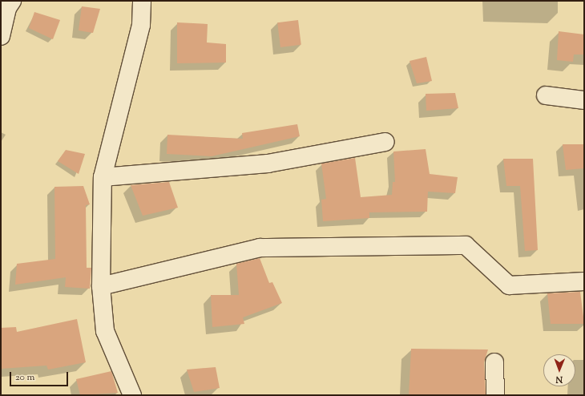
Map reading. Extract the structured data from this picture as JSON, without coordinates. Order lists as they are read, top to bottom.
{
  "scale_bar": "20 m",
  "north": "bottom"
}
